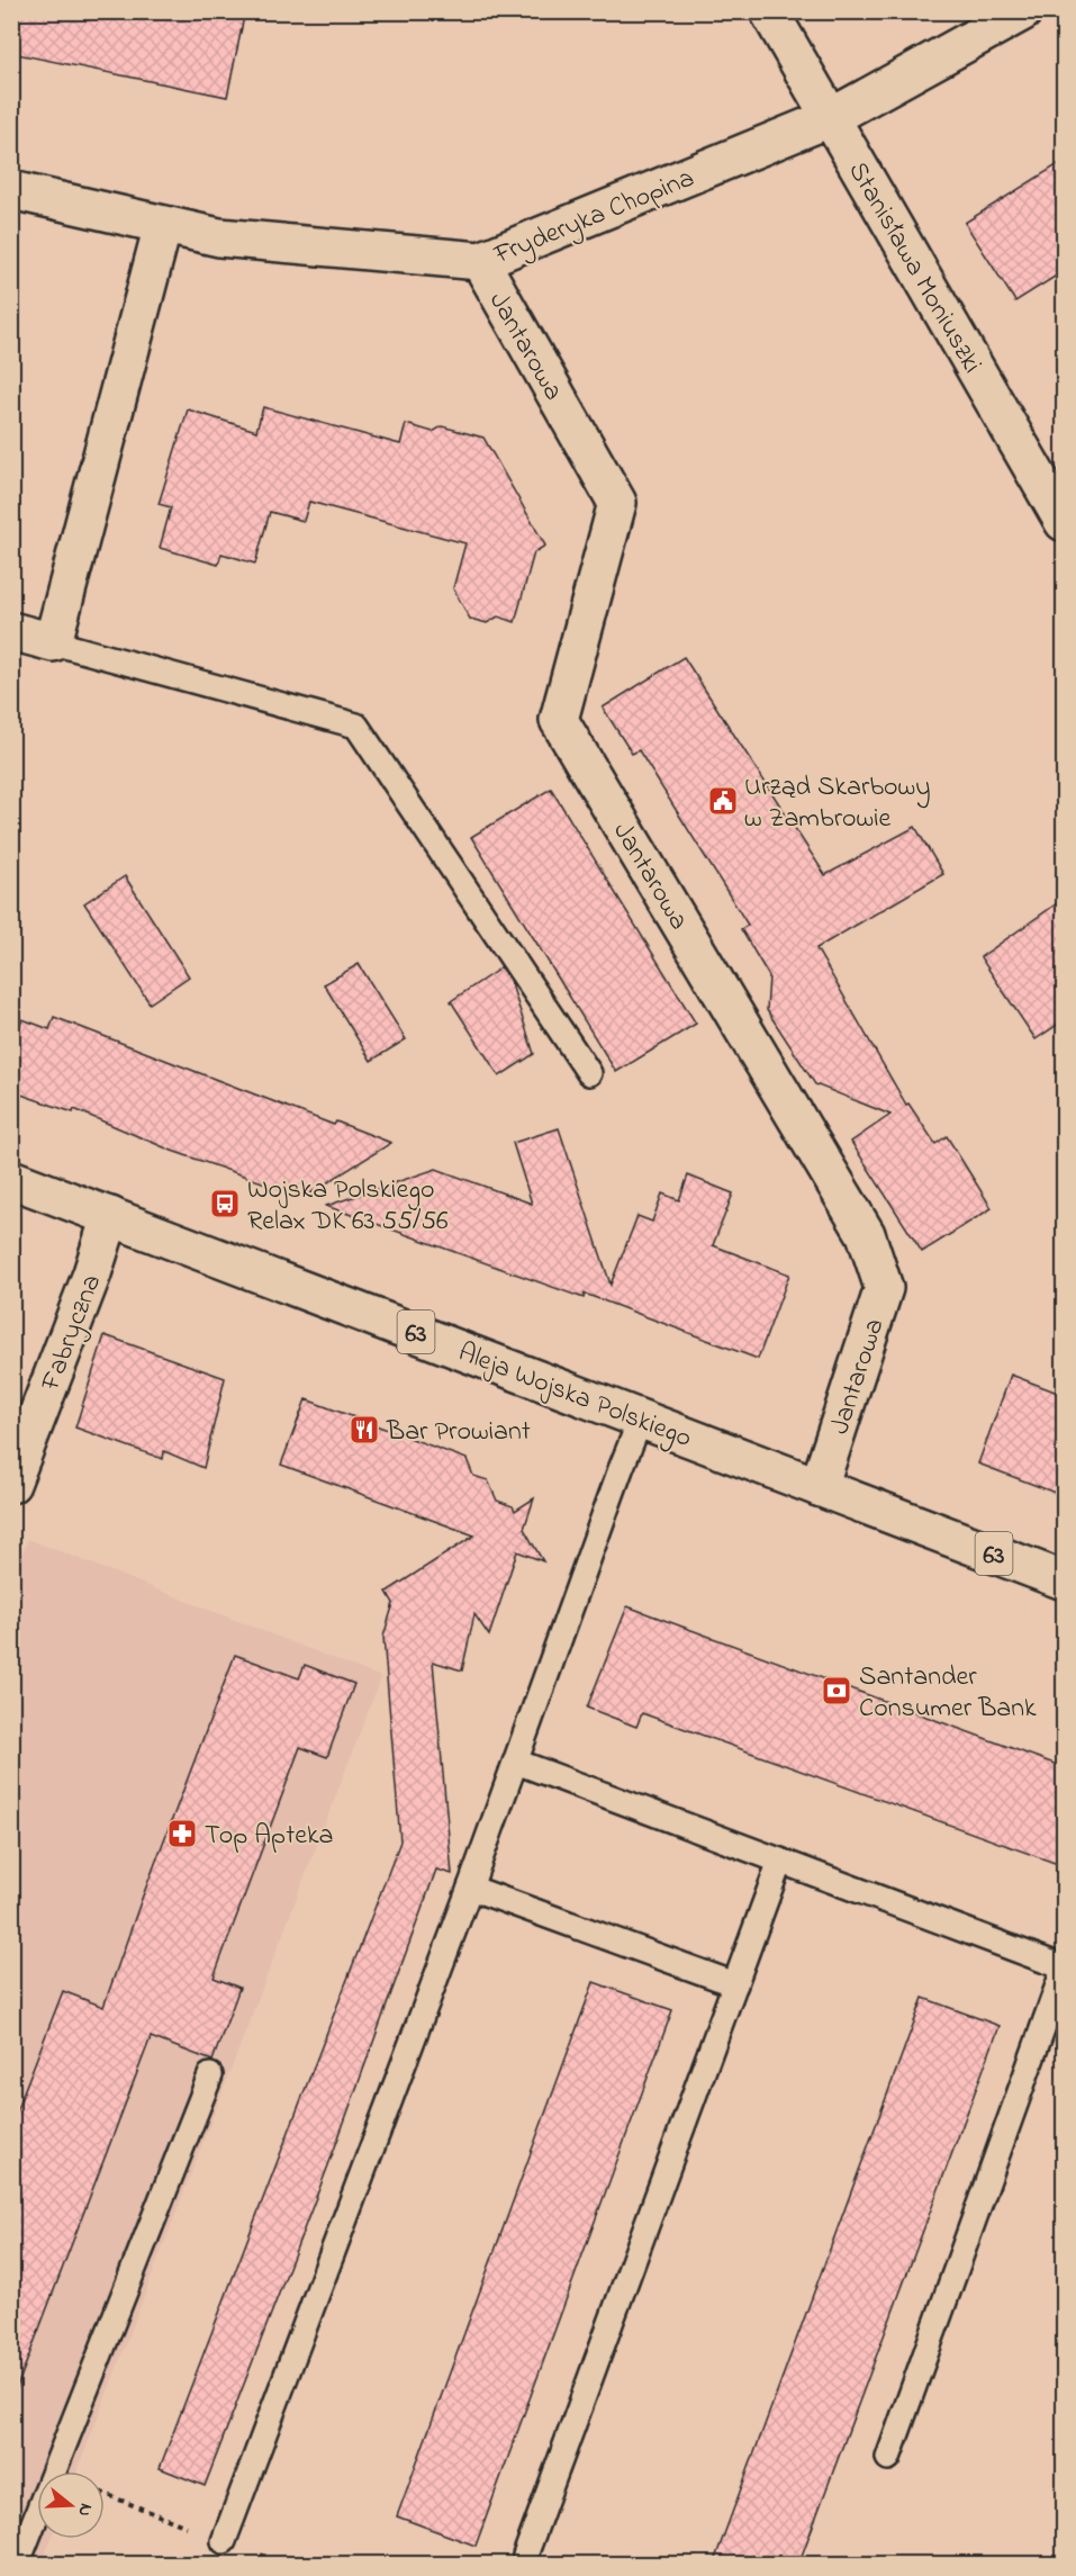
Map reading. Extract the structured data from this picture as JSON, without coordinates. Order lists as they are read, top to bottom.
{
  "streets": {
    "street": [
      "Fryderyka Chopina",
      "Stanisława Moniuszki",
      "Jantarowa",
      "Fabryczna",
      "63",
      "Aleja Wojska Polskiego"
    ]
  },
  "crossings": [
    ["Fryderyka Chopina", "Stanisława Moniuszki"],
    ["Fryderyka Chopina", "Jantarowa"],
    ["Jantarowa", "Aleja Wojska Polskiego"],
    ["Fabryczna", "Aleja Wojska Polskiego"]
  ],
  "places": {
    "public building": ["Urząd Skarbowy w Zambrowie"],
    "bus stop": ["Wojska Polskiego Relax DK 63 55/56"],
    "restaurant": ["Bar Prowiant"],
    "bank": ["Santander Consumer Bank"],
    "pharmacy": ["Top Apteka"]
  },
  "north": "right"
}
